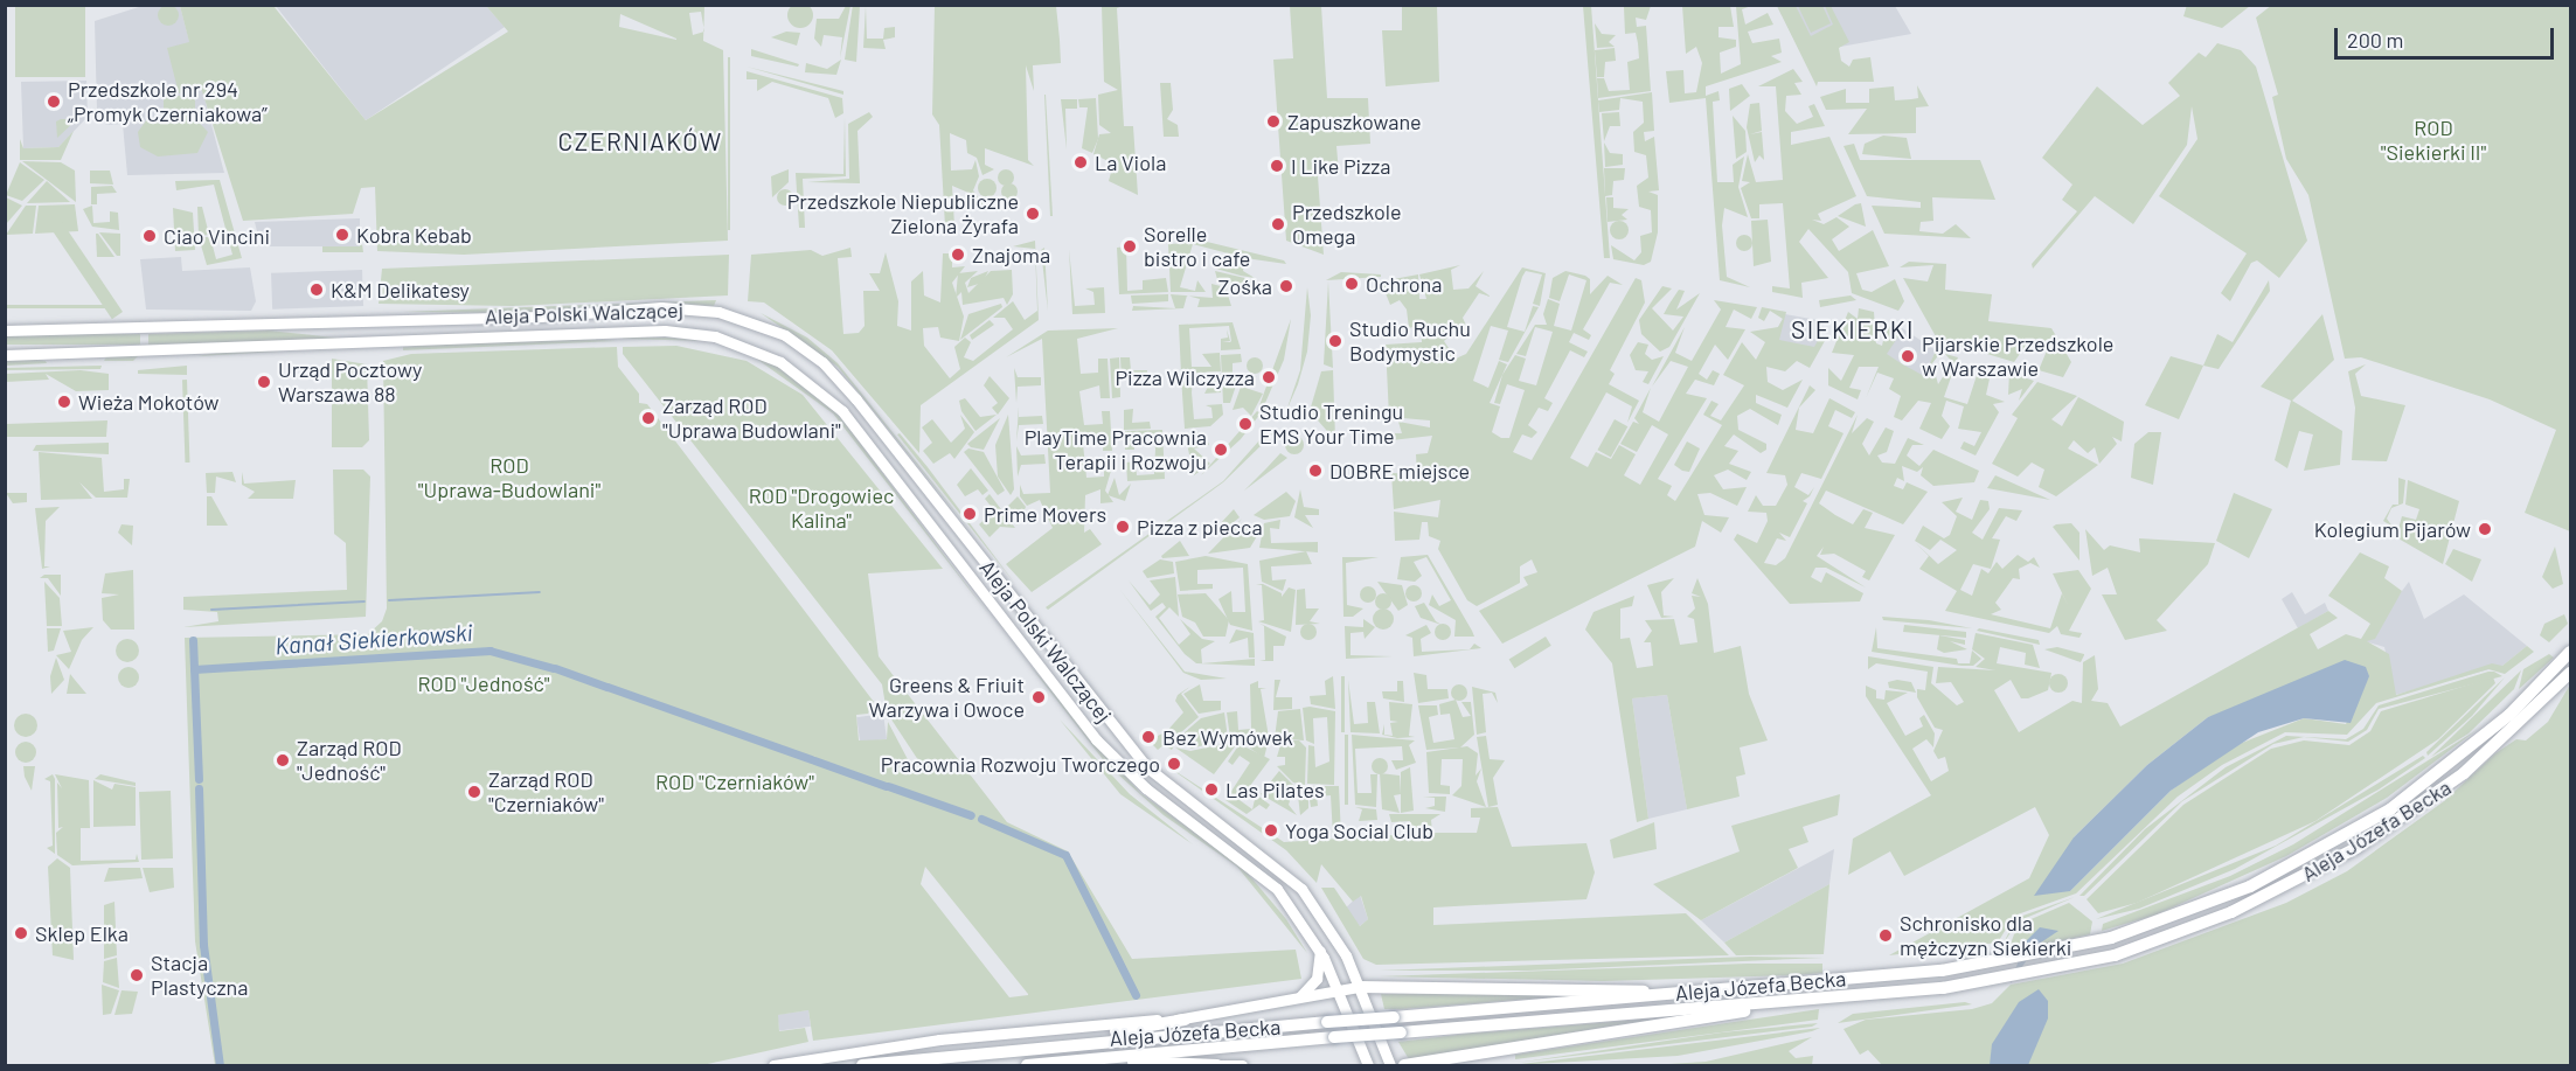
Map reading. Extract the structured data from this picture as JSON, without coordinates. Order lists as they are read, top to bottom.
{
  "streets": {
    "main road": ["Aleja Polski Walczącej", "Aleja Józefa Becka"]
  },
  "crossings": [
    ["Aleja Polski Walczącej", "Aleja Józefa Becka"]
  ],
  "districts": ["CZERNIAKÓW", "SIEKIERKI"],
  "water": ["Kanał Siekierkowski"],
  "parks": [
    "ROD \"Siekierki II\"",
    "ROD \"Uprawa-Budowlani\"",
    "ROD \"Drogowiec Kalina\"",
    "ROD \"Jedność\"",
    "ROD \"Czerniaków\""
  ],
  "places": [
    "Przedszkole nr 294 „Promyk Czerniakowa”",
    "Zapuszkowane",
    "La Viola",
    "I Like Pizza",
    "Przedszkole Niepubliczne Zielona Żyrafa",
    "Przedszkole Omega",
    "Kobra Kebab",
    "Ciao Vincini",
    "Sorelle bistro i cafe",
    "Znajoma",
    "Ochrona",
    "Zośka",
    "K&M Delikatesy",
    "Studio Ruchu Bodymystic",
    "Pijarskie Przedszkole w Warszawie",
    "Pizza Wilczyzza",
    "Urząd Pocztowy Warszawa 88",
    "Wieża Mokotów",
    "Zarząd ROD \"Uprawa Budowlani\"",
    "Studio Treningu EMS Your Time",
    "PlayTime Pracownia Terapii i Rozwoju",
    "DOBRE miejsce",
    "Prime Movers",
    "Pizza z piecca",
    "Kolegium Pijarów",
    "Greens & Friuit Warzywa i Owoce",
    "Bez Wymówek",
    "Zarząd ROD \"Jedność\"",
    "Pracownia Rozwoju Tworczego",
    "Las Pilates",
    "Zarząd ROD \"Czerniaków\"",
    "Yoga Social Club",
    "Sklep Elka",
    "Schronisko dla mężczyzn Siekierki",
    "Stacja Plastyczna"
  ],
  "scale_bar": "200 m"
}
